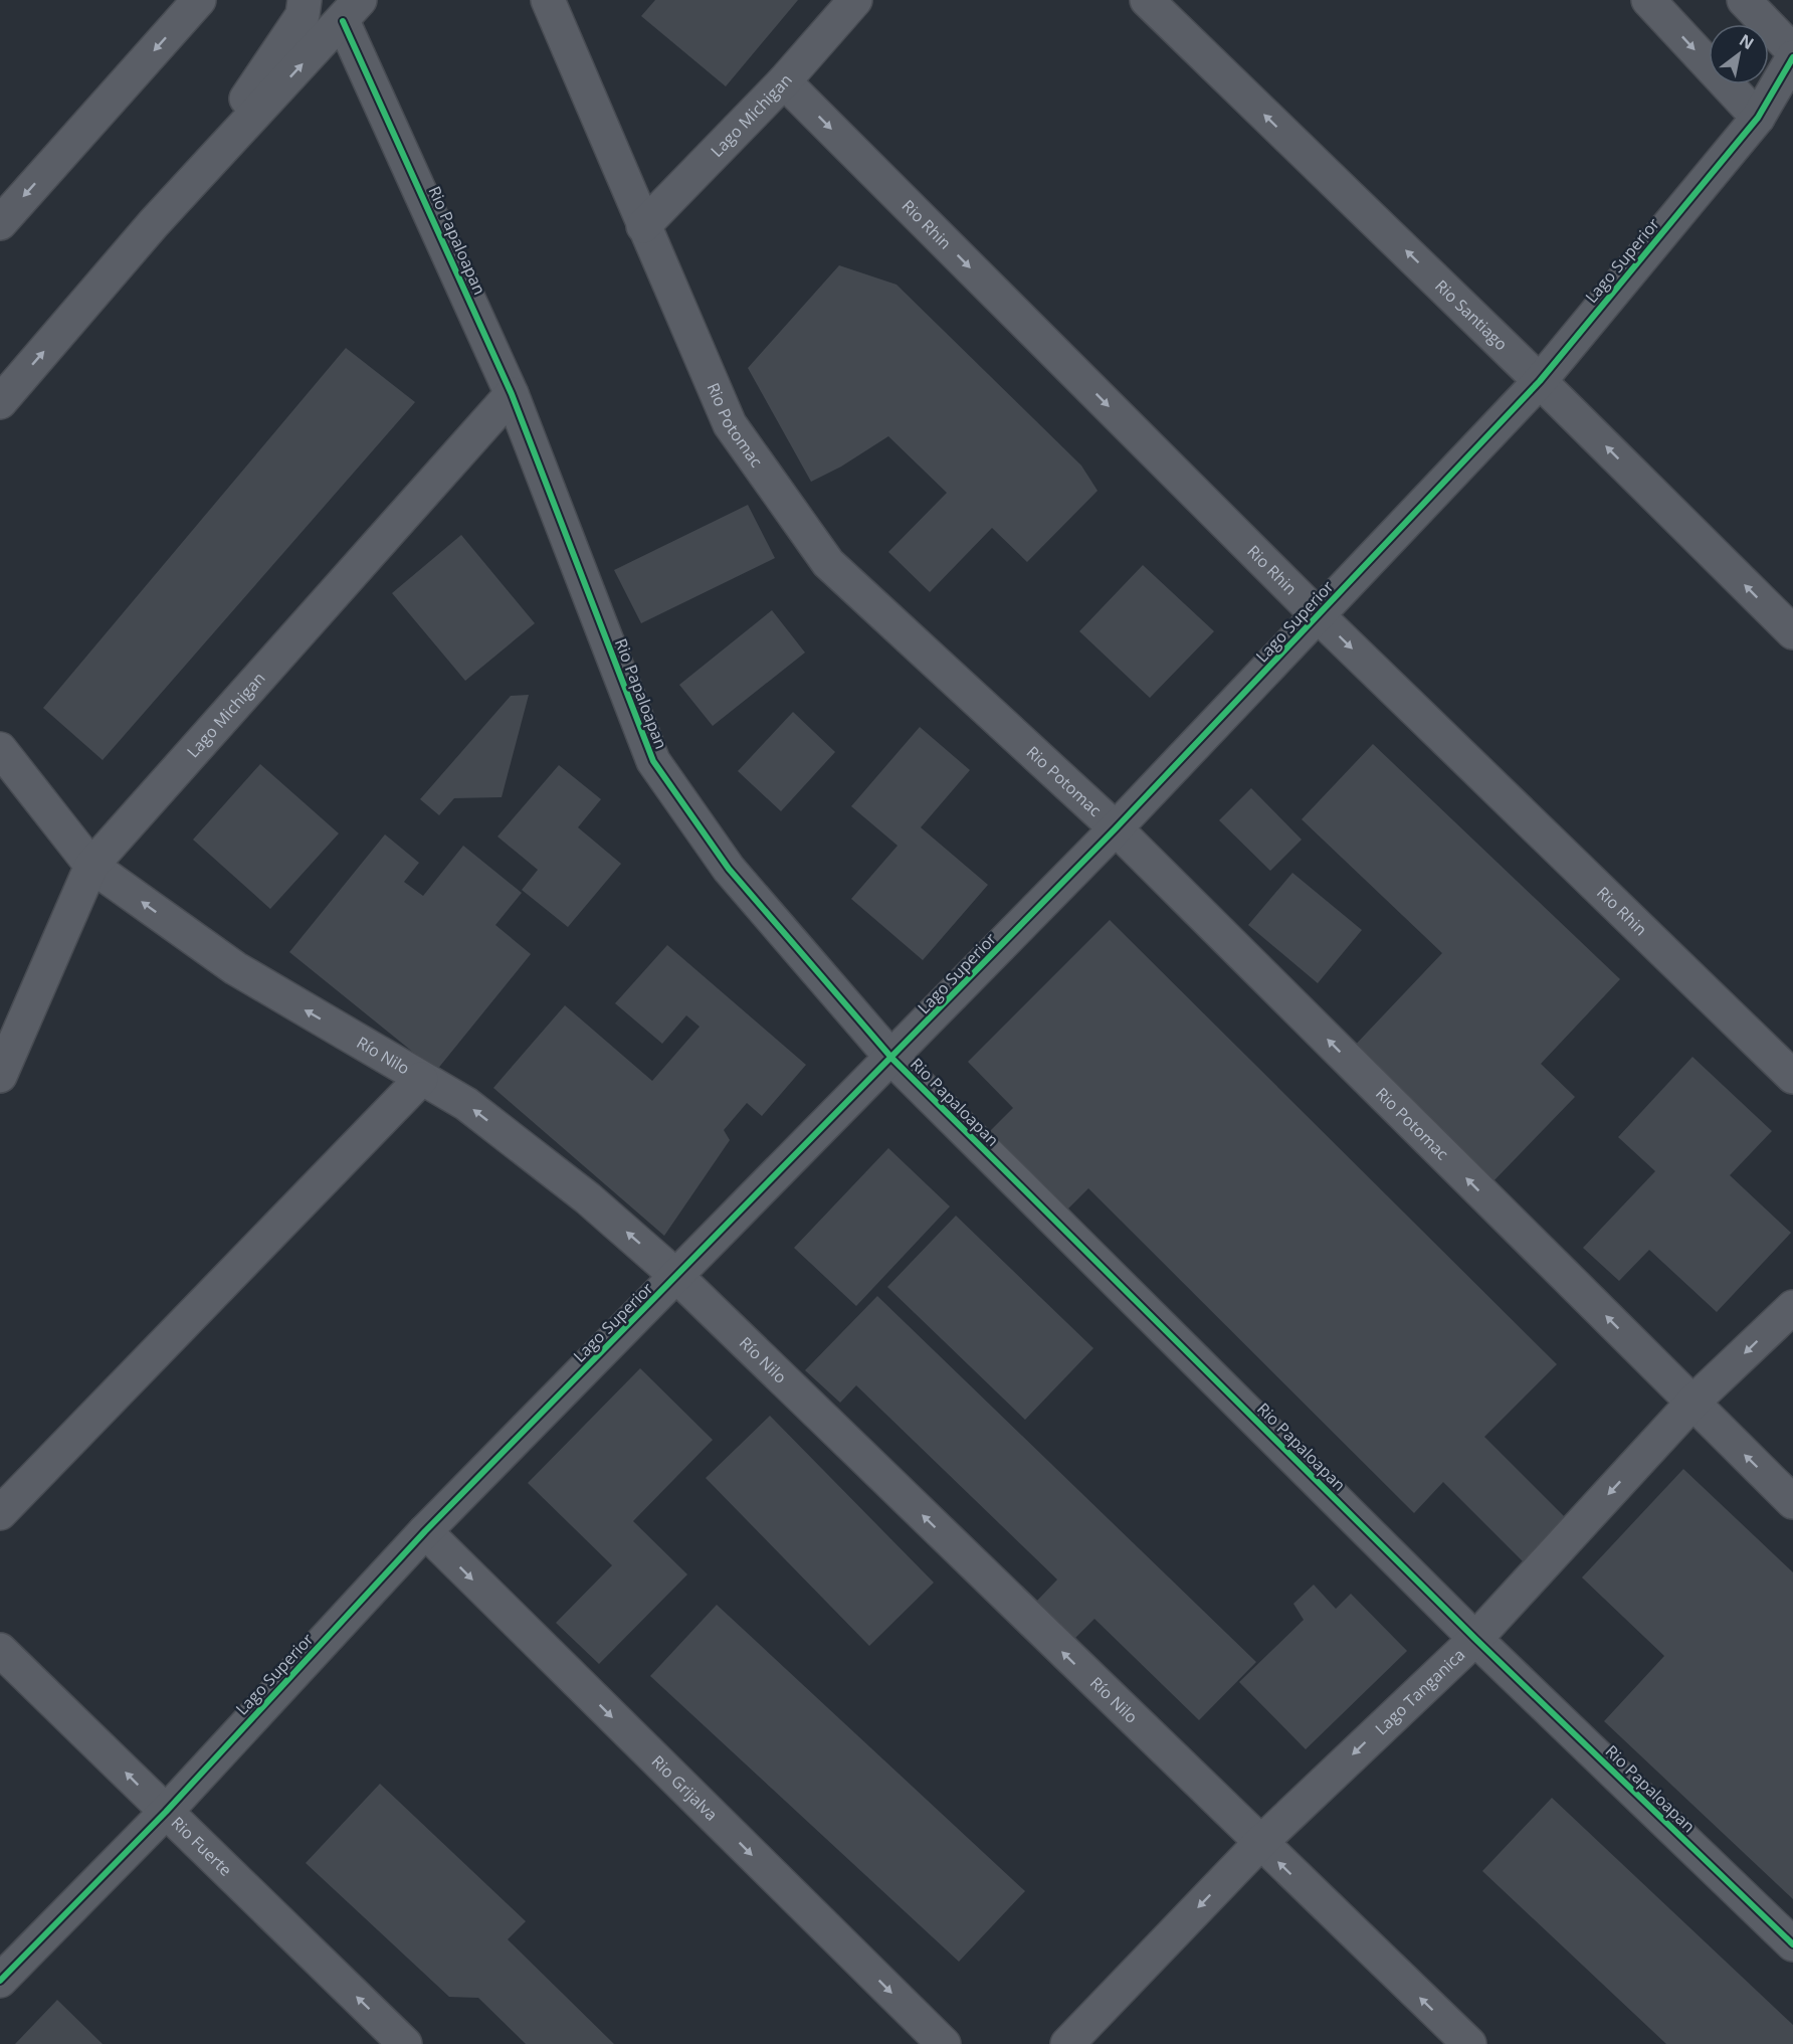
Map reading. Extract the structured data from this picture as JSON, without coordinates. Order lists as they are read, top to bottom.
{
  "streets": {
    "street": [
      "Lago Michigan",
      "Rio Rhin",
      "Rio Papaloapan",
      "Lago Superior",
      "Rio Santiago",
      "Rio Potomac",
      "Río Nilo",
      "Lago Tanganica",
      "Rio Grijalva",
      "Rio Fuerte"
    ]
  },
  "crossings": [
    ["Lago Michigan", "Rio Rhin"],
    ["Lago Michigan", "Rio Papaloapan"],
    ["Lago Michigan", "Rio Potomac"],
    ["Lago Michigan", "Río Nilo"],
    ["Rio Rhin", "Lago Superior"],
    ["Rio Papaloapan", "Lago Superior"],
    ["Rio Papaloapan", "Lago Tanganica"],
    ["Lago Superior", "Rio Santiago"],
    ["Lago Superior", "Rio Potomac"],
    ["Lago Superior", "Río Nilo"],
    ["Lago Superior", "Rio Grijalva"],
    ["Lago Superior", "Rio Fuerte"],
    ["Rio Potomac", "Lago Tanganica"],
    ["Río Nilo", "Lago Tanganica"]
  ],
  "one_way": [
    "Rio Rhin",
    "Rio Santiago",
    "Rio Potomac",
    "Río Nilo",
    "Lago Tanganica",
    "Rio Grijalva",
    "Rio Fuerte"
  ],
  "north": "top right"
}
